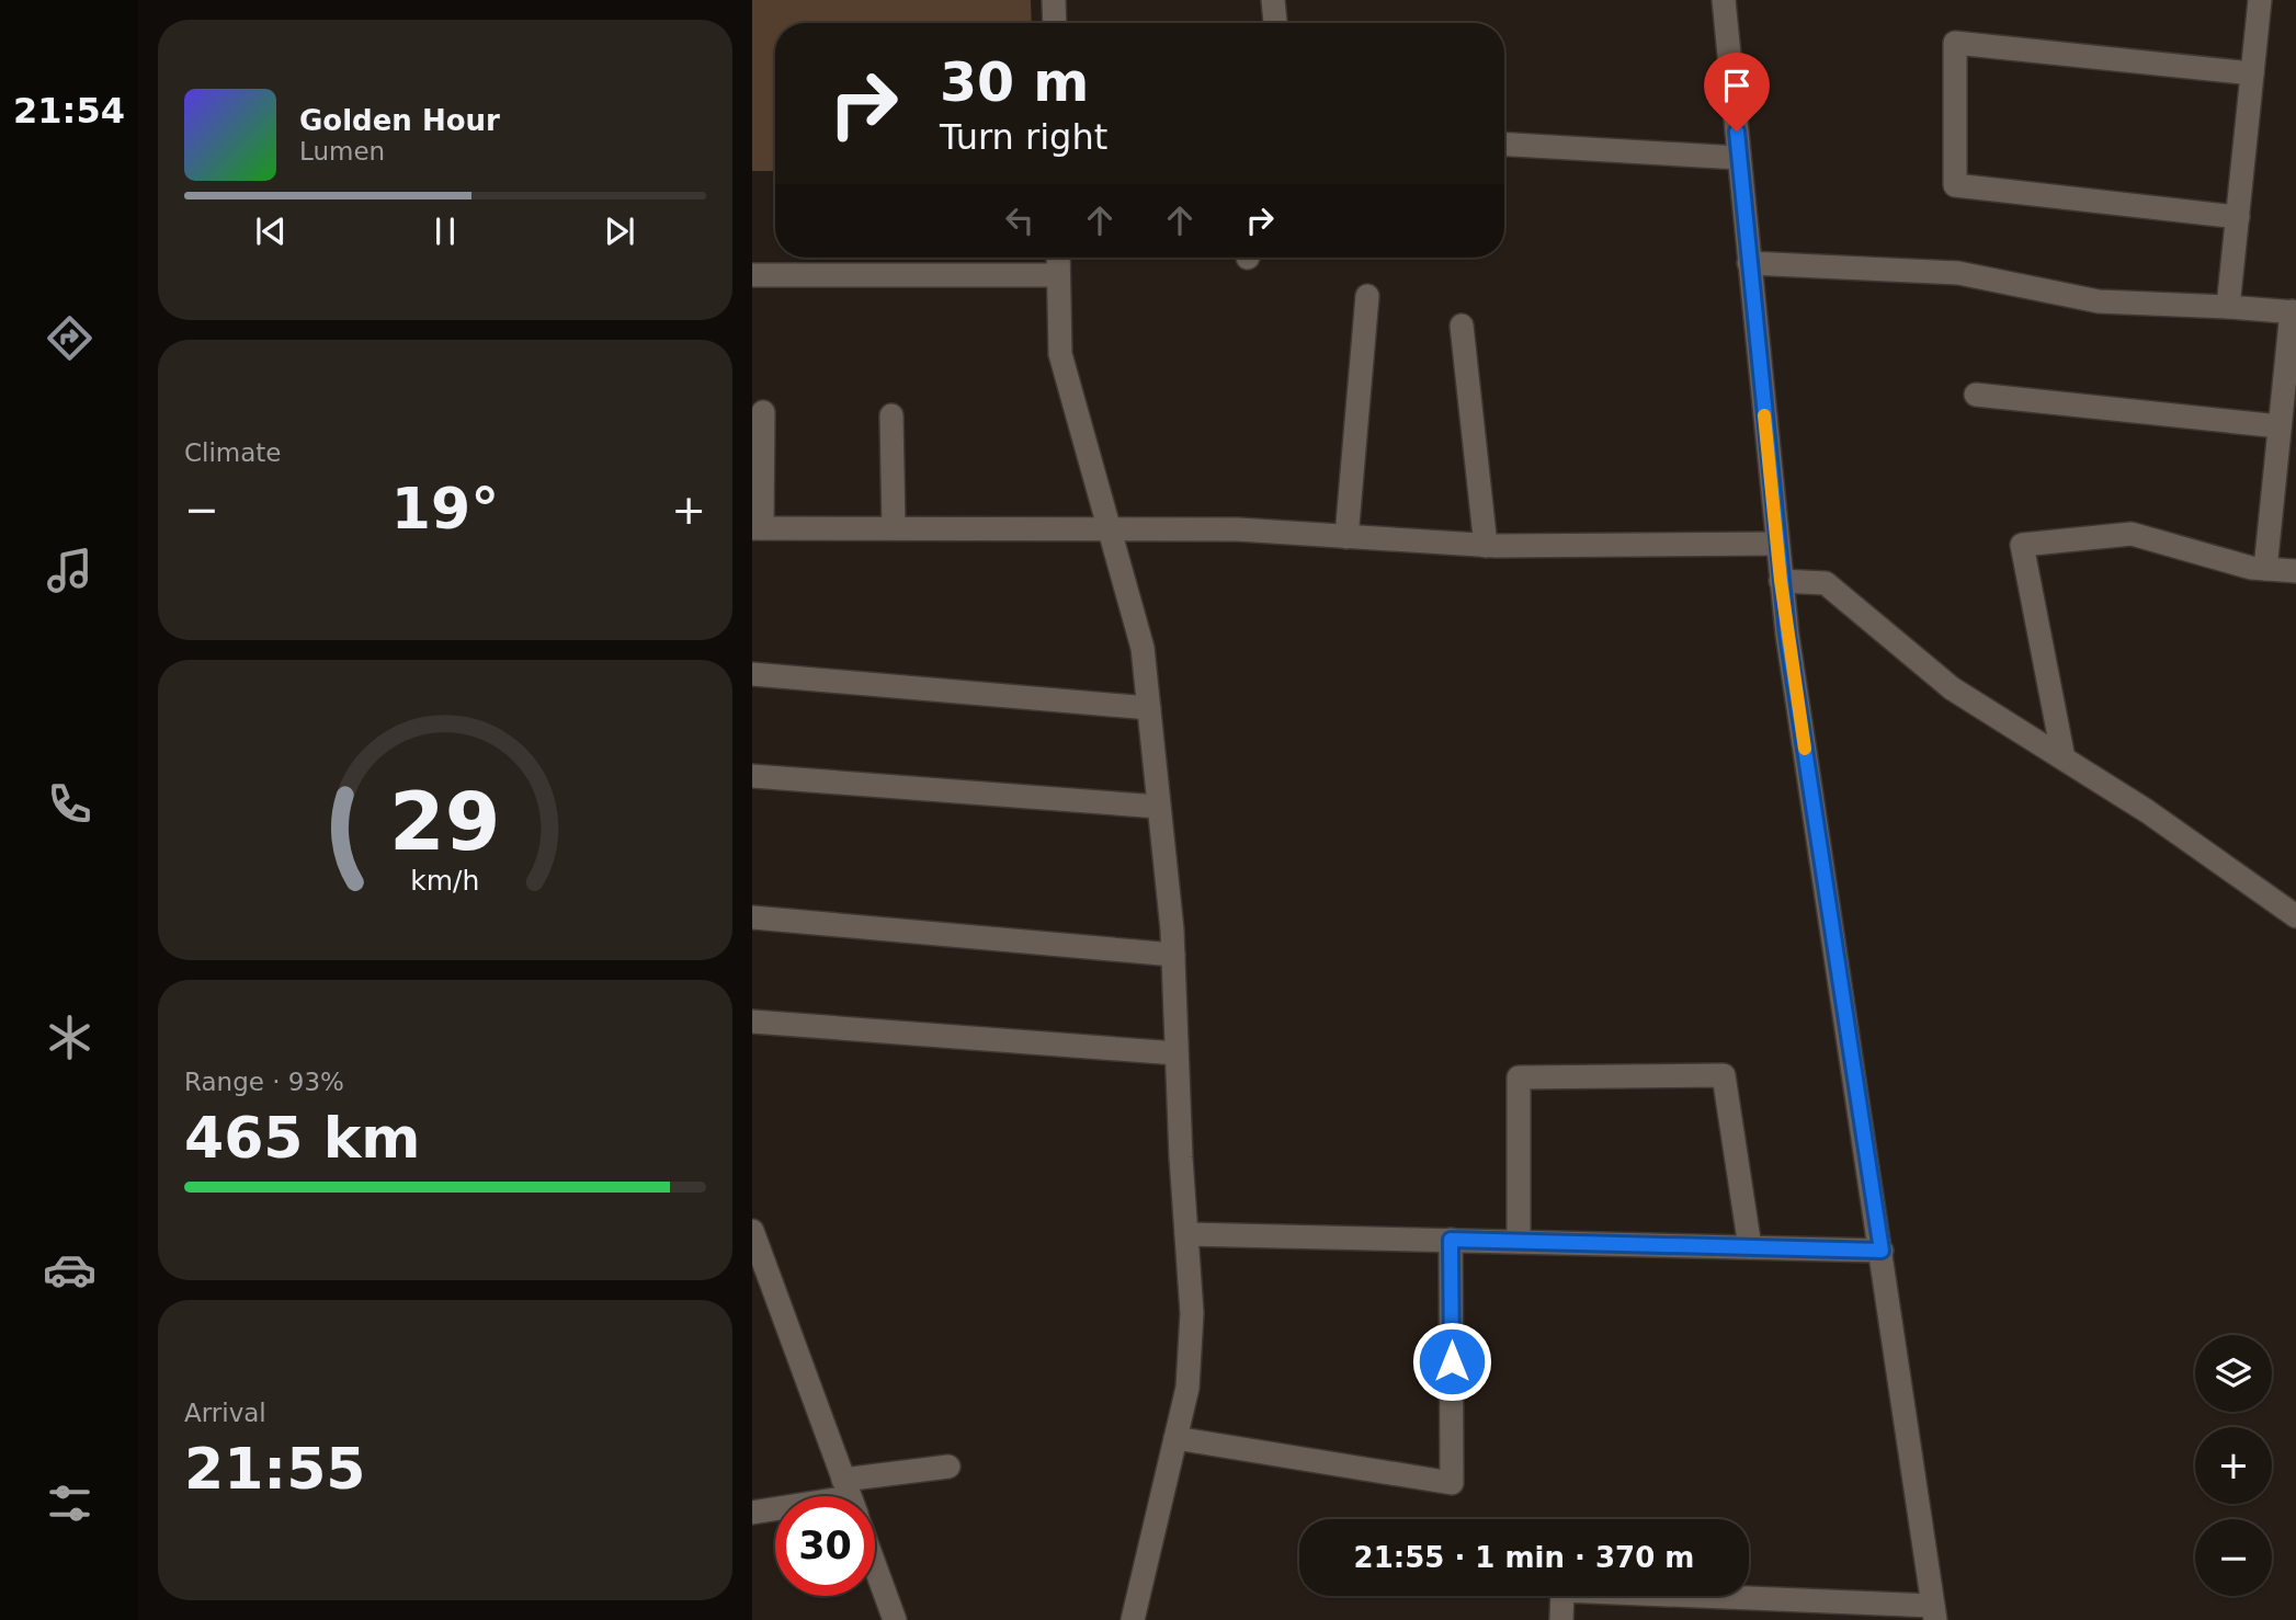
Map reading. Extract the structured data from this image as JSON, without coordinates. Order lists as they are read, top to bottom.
{
  "page": {
    "tabs": "21:54",
    "turn": ["30 m", "Turn right"],
    "song": ["Golden Hour", "Lumen"],
    "tile": [
      "Climate",
      ["Range · 93%", "465 km"],
      ["Arrival", "21:55"]
    ],
    "heat": ["−", "19°", "+"],
    "map_buttons": ["+", "−"],
    "limit": "30",
    "trip": "21:55 · 1 min · 370 m",
    "gauge": ["29", "km/h"]
  }
}
